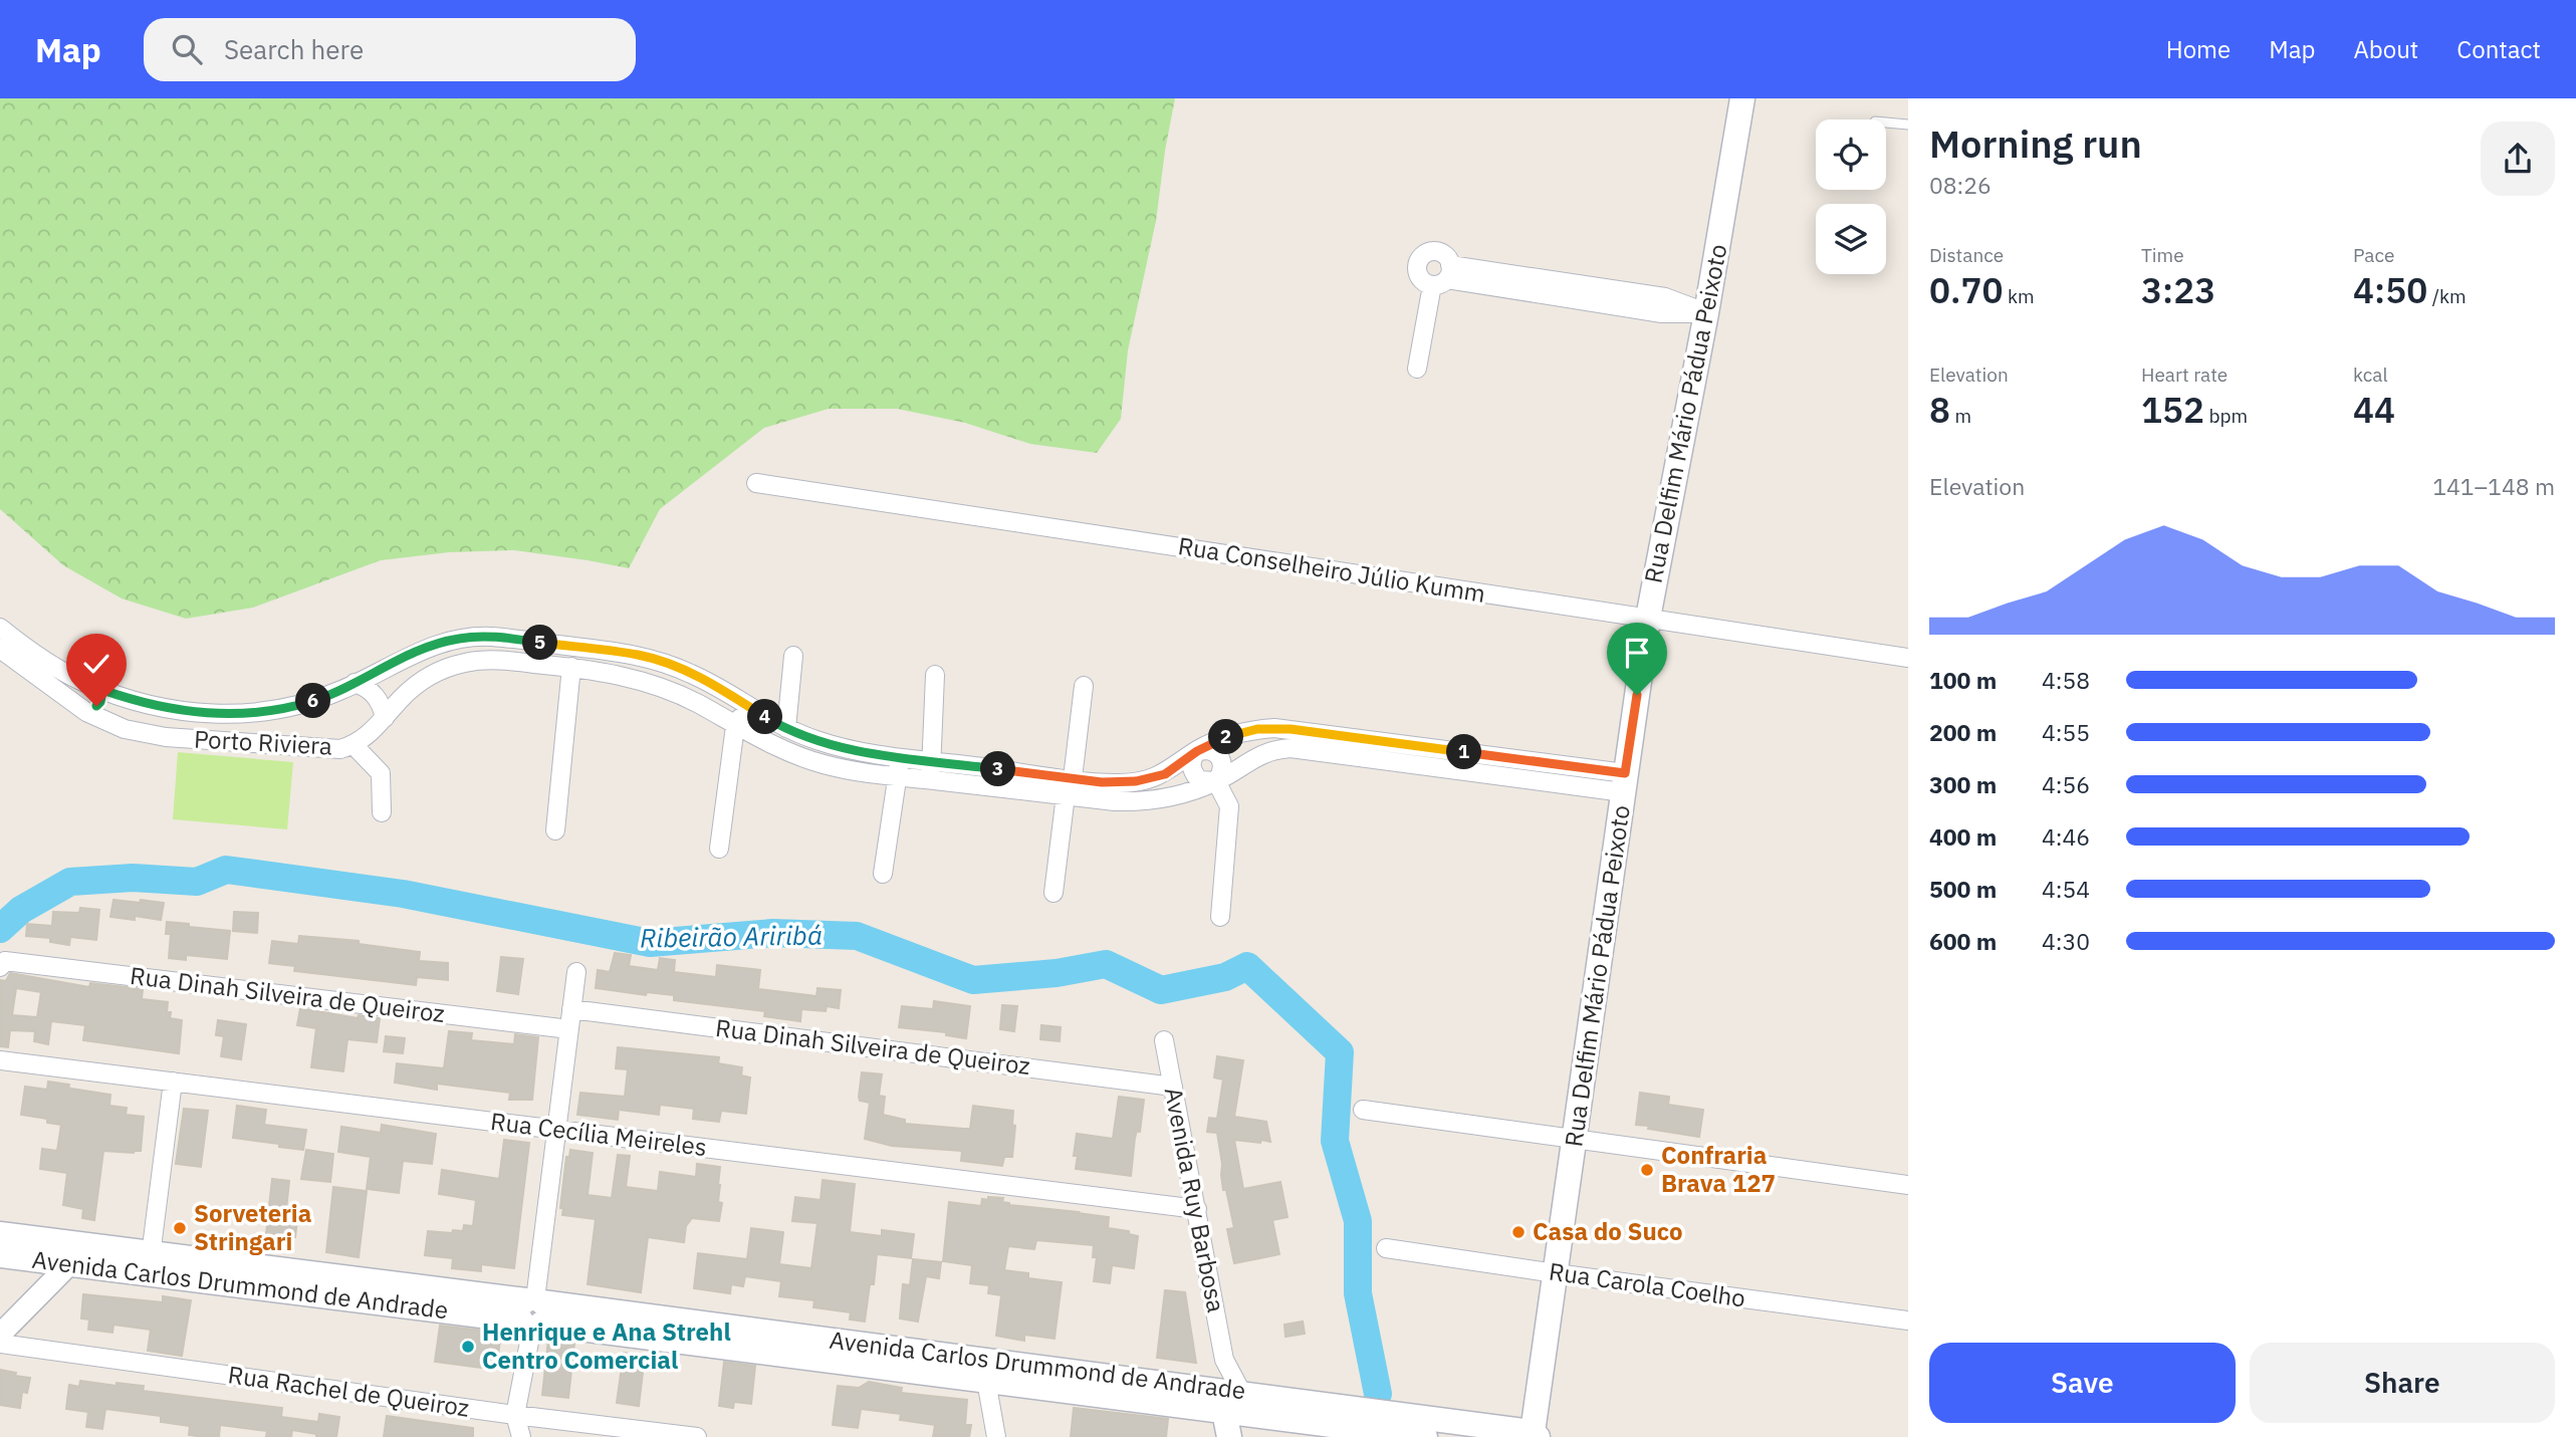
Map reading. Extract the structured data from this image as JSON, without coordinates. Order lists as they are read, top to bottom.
{
  "streets": {
    "main road": ["Rua Delfim Mário Pádua Peixoto", "Avenida Ruy Barbosa", "Avenida Carlos Drummond de Andrade"],
    "street": [
      "Rua Conselheiro Júlio Kumm",
      "Porto Riviera",
      "Rua Dinah Silveira de Queiroz",
      "Rua Cecília Meireles",
      "Rua Carola Coelho",
      "Rua Rachel de Queiroz"
    ]
  },
  "crossings": [
    ["Rua Delfim Mário Pádua Peixoto", "Rua Conselheiro Júlio Kumm"],
    ["Rua Delfim Mário Pádua Peixoto", "Porto Riviera"],
    ["Rua Delfim Mário Pádua Peixoto", "Avenida Carlos Drummond de Andrade"],
    ["Rua Delfim Mário Pádua Peixoto", "Rua Carola Coelho"],
    ["Rua Dinah Silveira de Queiroz", "Avenida Ruy Barbosa"],
    ["Rua Cecília Meireles", "Avenida Ruy Barbosa"],
    ["Avenida Ruy Barbosa", "Avenida Carlos Drummond de Andrade"]
  ],
  "water": ["Ribeirão Ariribá"],
  "places": [
    "Confraria Brava 127",
    "Sorveteria Stringari",
    "Casa do Suco",
    "Henrique e Ana Strehl Centro Comercial"
  ],
  "page": {
    "header": "Map",
    "search": "Search here",
    "nav": [
      "Home",
      "Map",
      "About",
      "Contact"
    ],
    "heading": ["Morning run", "08:26"],
    "stats": [
      ["Distance", "0.70 km"],
      ["Time", "3:23"],
      ["Pace", "4:50 /km"],
      ["Elevation", "8 m"],
      ["Heart rate", "152 bpm"],
      ["kcal", "44"]
    ],
    "chart": ["Elevation", "141–148 m"],
    "pins": [
      "5",
      "6",
      "4",
      "2",
      "1",
      "3"
    ],
    "list": [
      {
        "name": "100 m",
        "note": "4:58"
      },
      {
        "name": "200 m",
        "note": "4:55"
      },
      {
        "name": "300 m",
        "note": "4:56"
      },
      {
        "name": "400 m",
        "note": "4:46"
      },
      {
        "name": "500 m",
        "note": "4:54"
      },
      {
        "name": "600 m",
        "note": "4:30"
      }
    ],
    "buttons": ["Save", "Share"]
  }
}
